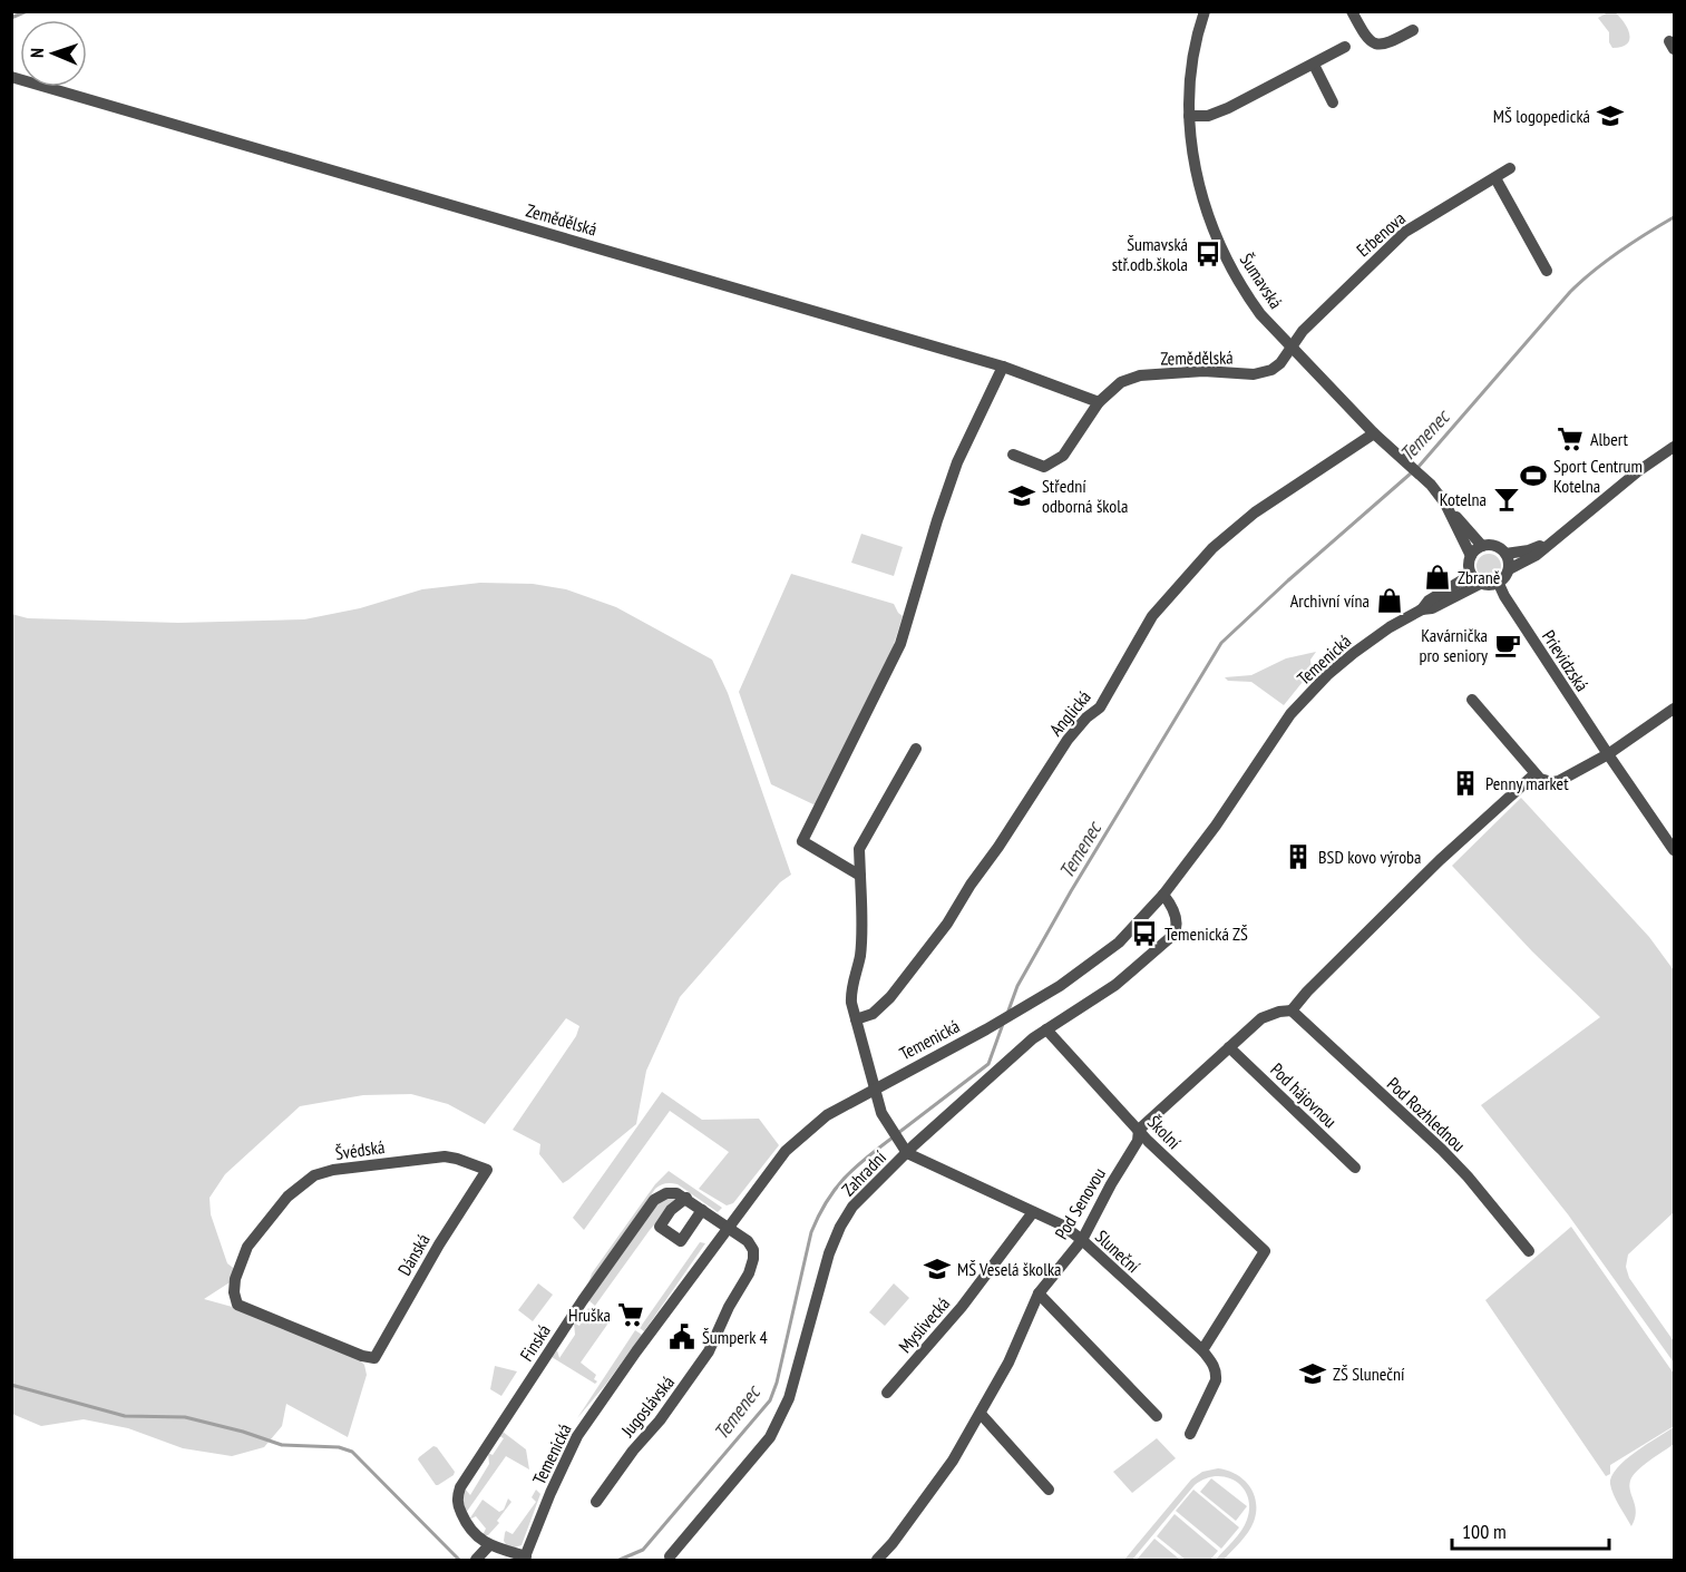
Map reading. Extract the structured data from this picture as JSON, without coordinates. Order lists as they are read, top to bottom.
{
  "streets": {
    "street": [
      "Zemědělská",
      "Erbenova",
      "Šumavská",
      "Temenická",
      "Prievidzská",
      "Anglická",
      "Pod hájovnou",
      "Pod Rozhlednou",
      "Školní",
      "Švédská",
      "Zahradní",
      "Pod Senovou",
      "Sluneční",
      "Dánská",
      "Myslivecká",
      "Finská",
      "Jugoslávská"
    ]
  },
  "crossings": [
    ["Zemědělská", "Erbenova"],
    ["Zemědělská", "Šumavská"],
    ["Erbenova", "Šumavská"],
    ["Šumavská", "Temenická"],
    ["Šumavská", "Prievidzská"],
    ["Šumavská", "Anglická"],
    ["Temenická", "Prievidzská"],
    ["Temenická", "Zahradní"],
    ["Temenická", "Finská"],
    ["Temenická", "Jugoslávská"],
    ["Pod hájovnou", "Pod Senovou"],
    ["Pod Rozhlednou", "Pod Senovou"],
    ["Školní", "Zahradní"],
    ["Školní", "Pod Senovou"],
    ["Školní", "Sluneční"],
    ["Švédská", "Dánská"],
    ["Zahradní", "Sluneční"],
    ["Pod Senovou", "Sluneční"],
    ["Sluneční", "Myslivecká"]
  ],
  "water": ["Temenec"],
  "places": {
    "school or university": [
      "MŠ logopedická",
      "Střední odborná škola",
      "MŠ Veselá školka",
      "ZŠ Sluneční"
    ],
    "bus stop": ["Šumavská stř.odb.škola", "Temenická ZŠ"],
    "supermarket": ["Albert", "Hruška"],
    "sports": ["Sport Centrum Kotelna"],
    "bar": ["Kotelna"],
    "shop": ["Zbraně", "Archivní vína"],
    "cafe": ["Kavárnička pro seniory"],
    "building": ["Penny market", "BSD kovo výroba"],
    "public building": ["Šumperk 4"]
  },
  "scale_bar": "100 m",
  "north": "left"
}
